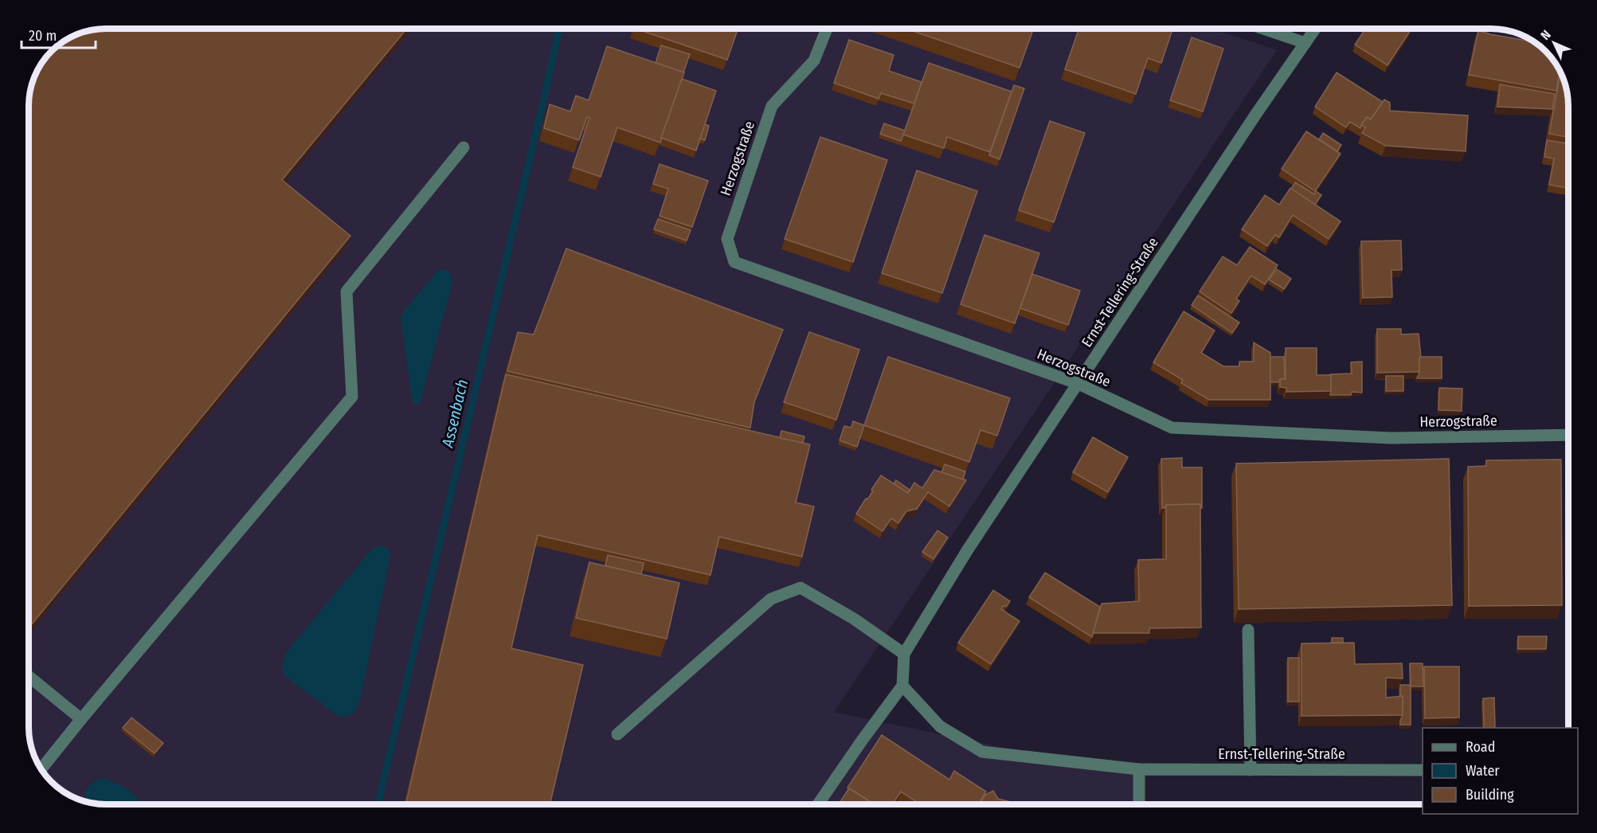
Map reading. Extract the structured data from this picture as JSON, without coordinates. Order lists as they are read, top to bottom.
{
  "streets": {
    "street": ["Herzogstraße", "Ernst-Tellering-Straße"]
  },
  "crossings": [
    ["Herzogstraße", "Ernst-Tellering-Straße"]
  ],
  "water": ["Assenbach"],
  "legend": ["Road", "Water", "Building"],
  "scale_bar": "20 m",
  "north": "top left"
}
